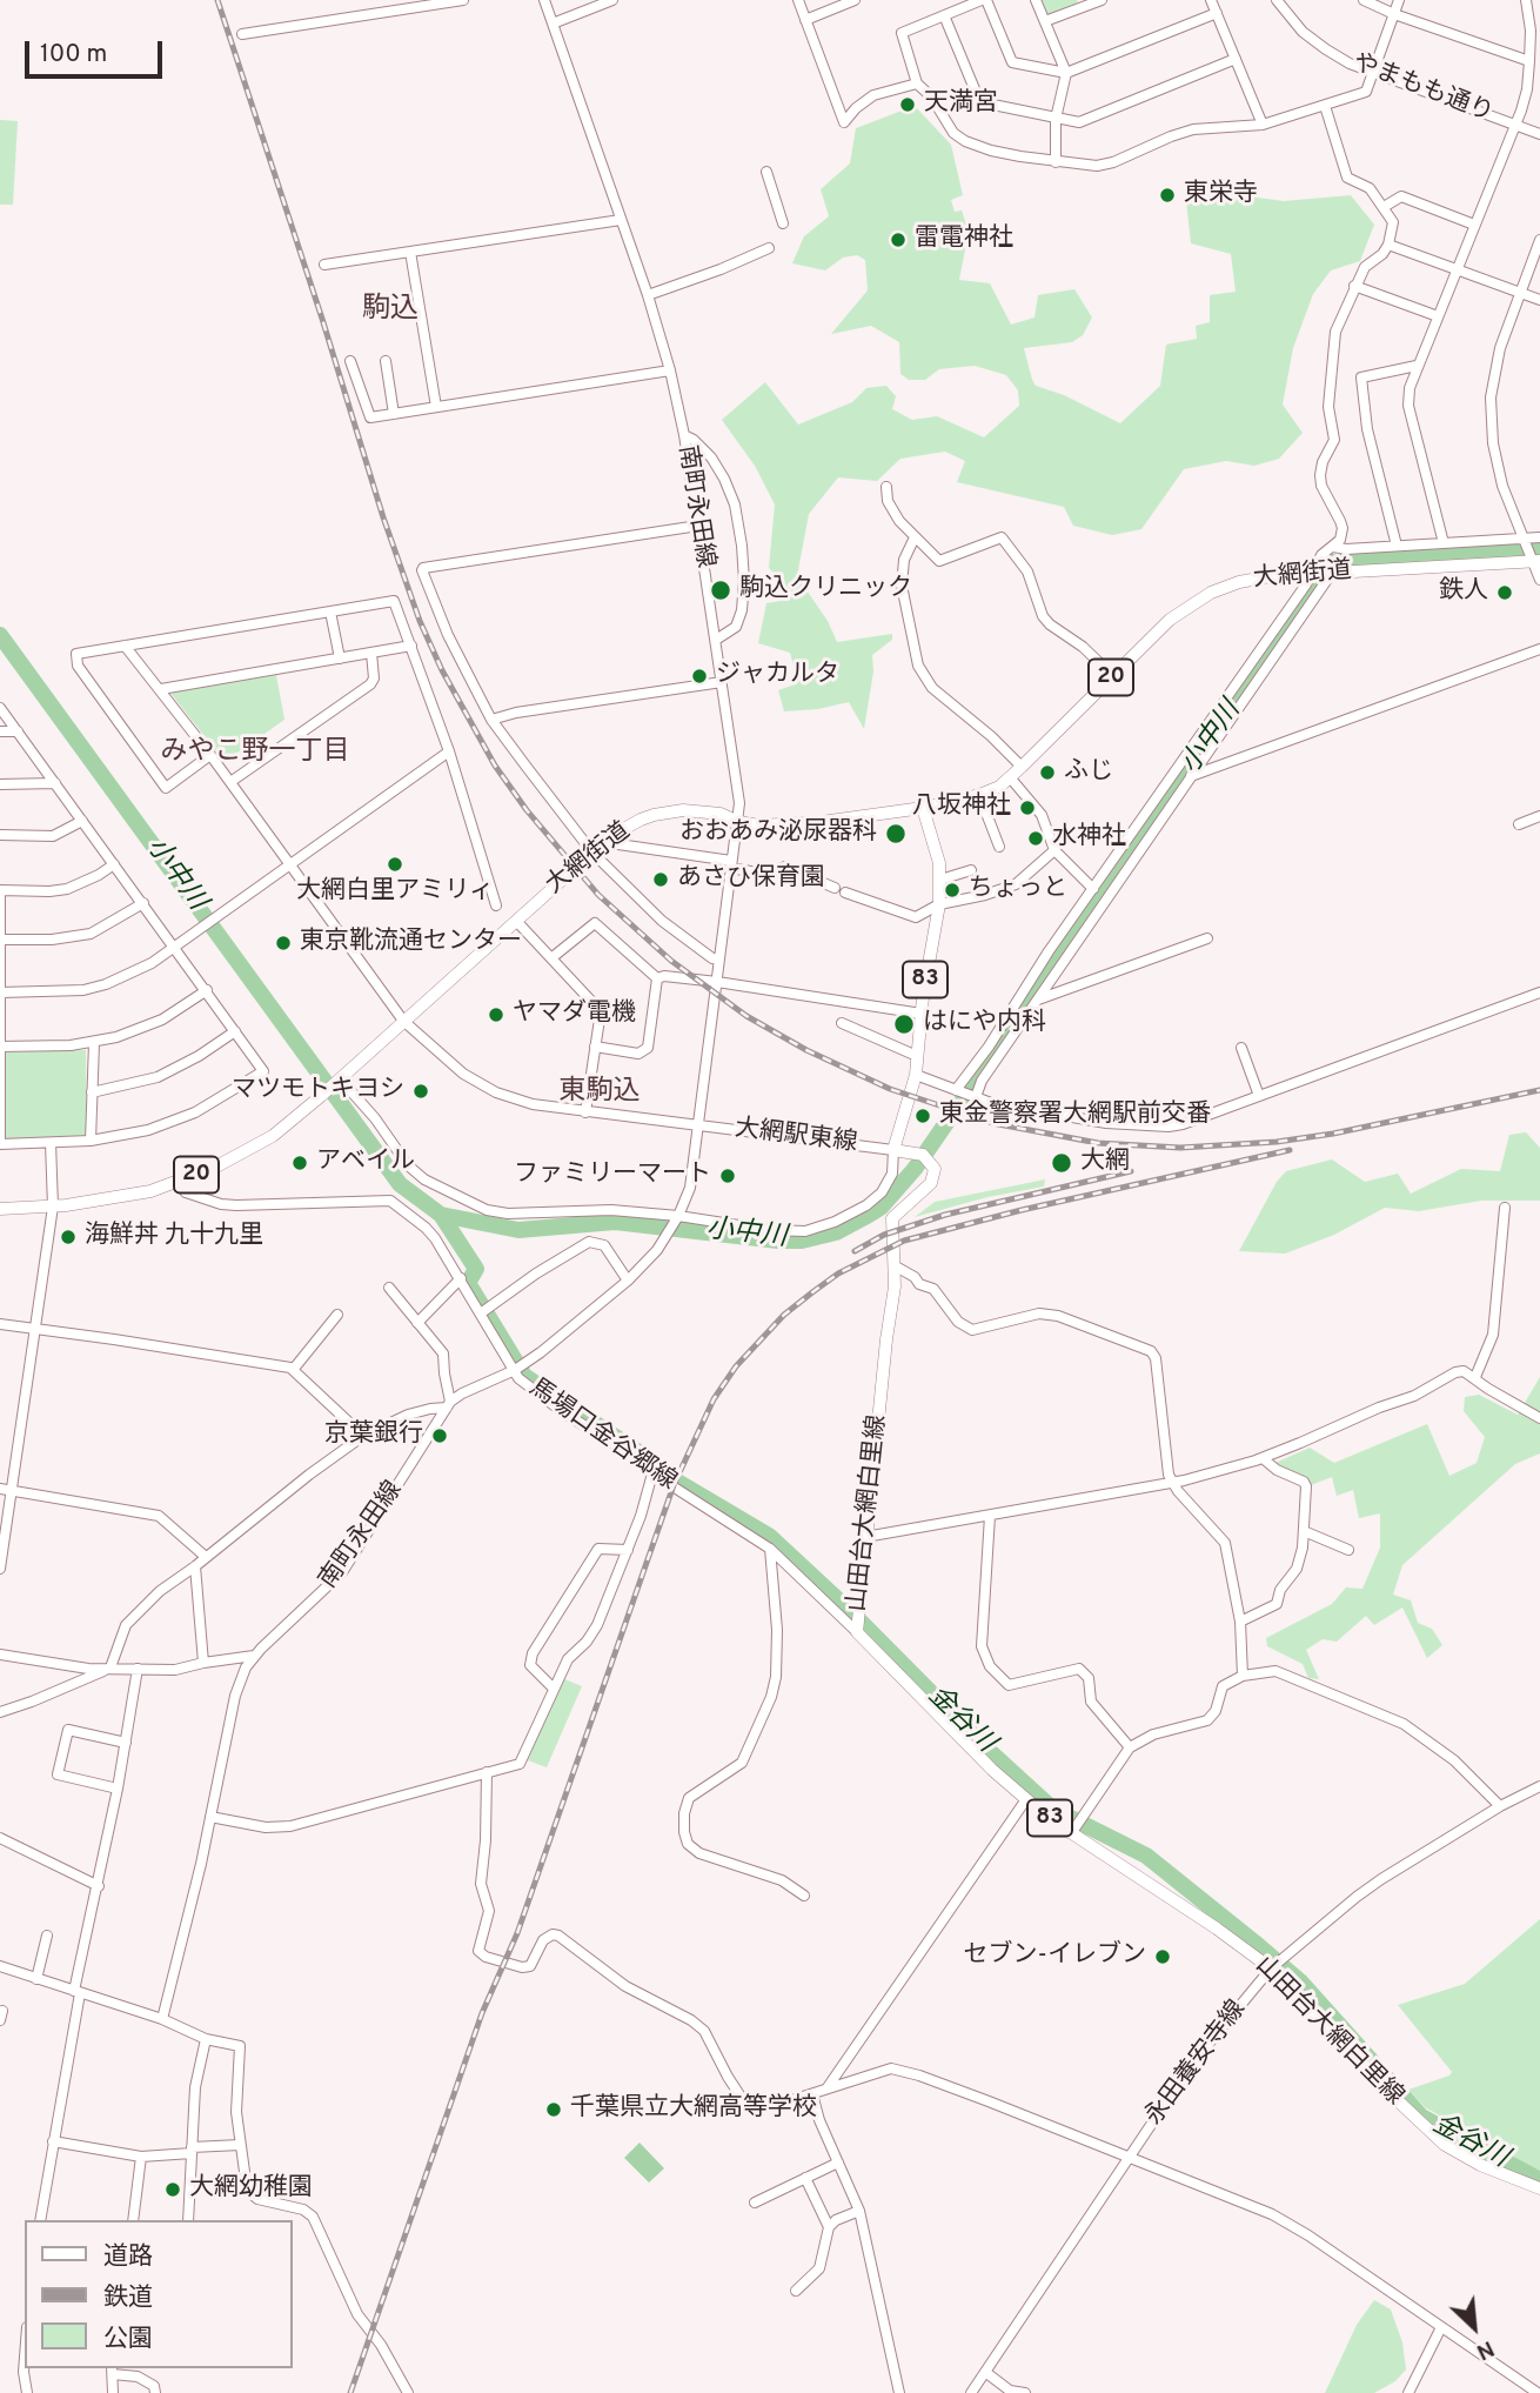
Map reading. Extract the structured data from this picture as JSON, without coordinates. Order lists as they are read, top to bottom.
{
  "streets": {
    "main road": [
      "大網街道",
      "20",
      "83",
      "山田台大網白里線"
    ],
    "street": [
      "やまもも通り",
      "南町永田線",
      "大網駅東線",
      "馬場口金谷郷線",
      "永田養安寺線"
    ]
  },
  "crossings": [
    ["南町永田線", "大網街道"],
    ["南町永田線", "大網駅東線"],
    ["南町永田線", "馬場口金谷郷線"],
    ["大網街道", "83"],
    ["大網街道", "大網駅東線"],
    ["大網街道", "馬場口金谷郷線"],
    ["83", "大網駅東線"],
    ["83", "山田台大網白里線"],
    ["大網駅東線", "山田台大網白里線"],
    ["馬場口金谷郷線", "山田台大網白里線"],
    ["山田台大網白里線", "永田養安寺線"]
  ],
  "districts": ["駒込", "みやこ野一丁目", "東駒込"],
  "water": ["小中川", "金谷川"],
  "places": [
    "天満宮",
    "東栄寺",
    "雷電神社",
    "駒込クリニック",
    "鉄人",
    "ジャカルタ",
    "ふじ",
    "八坂神社",
    "おおあみ泌尿器科",
    "水神社",
    "大網白里アミリィ",
    "あさひ保育園",
    "ちょっと",
    "東京靴流通センター",
    "ヤマダ電機",
    "はにや内科",
    "マツモトキヨシ",
    "東金警察署大網駅前交番",
    "アベイル",
    "大網",
    "ファミリーマート",
    "海鮮丼 九十九里",
    "京葉銀行",
    "セブン-イレブン",
    "千葉県立大網高等学校",
    "大網幼稚園"
  ],
  "legend": ["道路", "鉄道", "公園"],
  "scale_bar": "100 m",
  "north": "bottom right"
}
